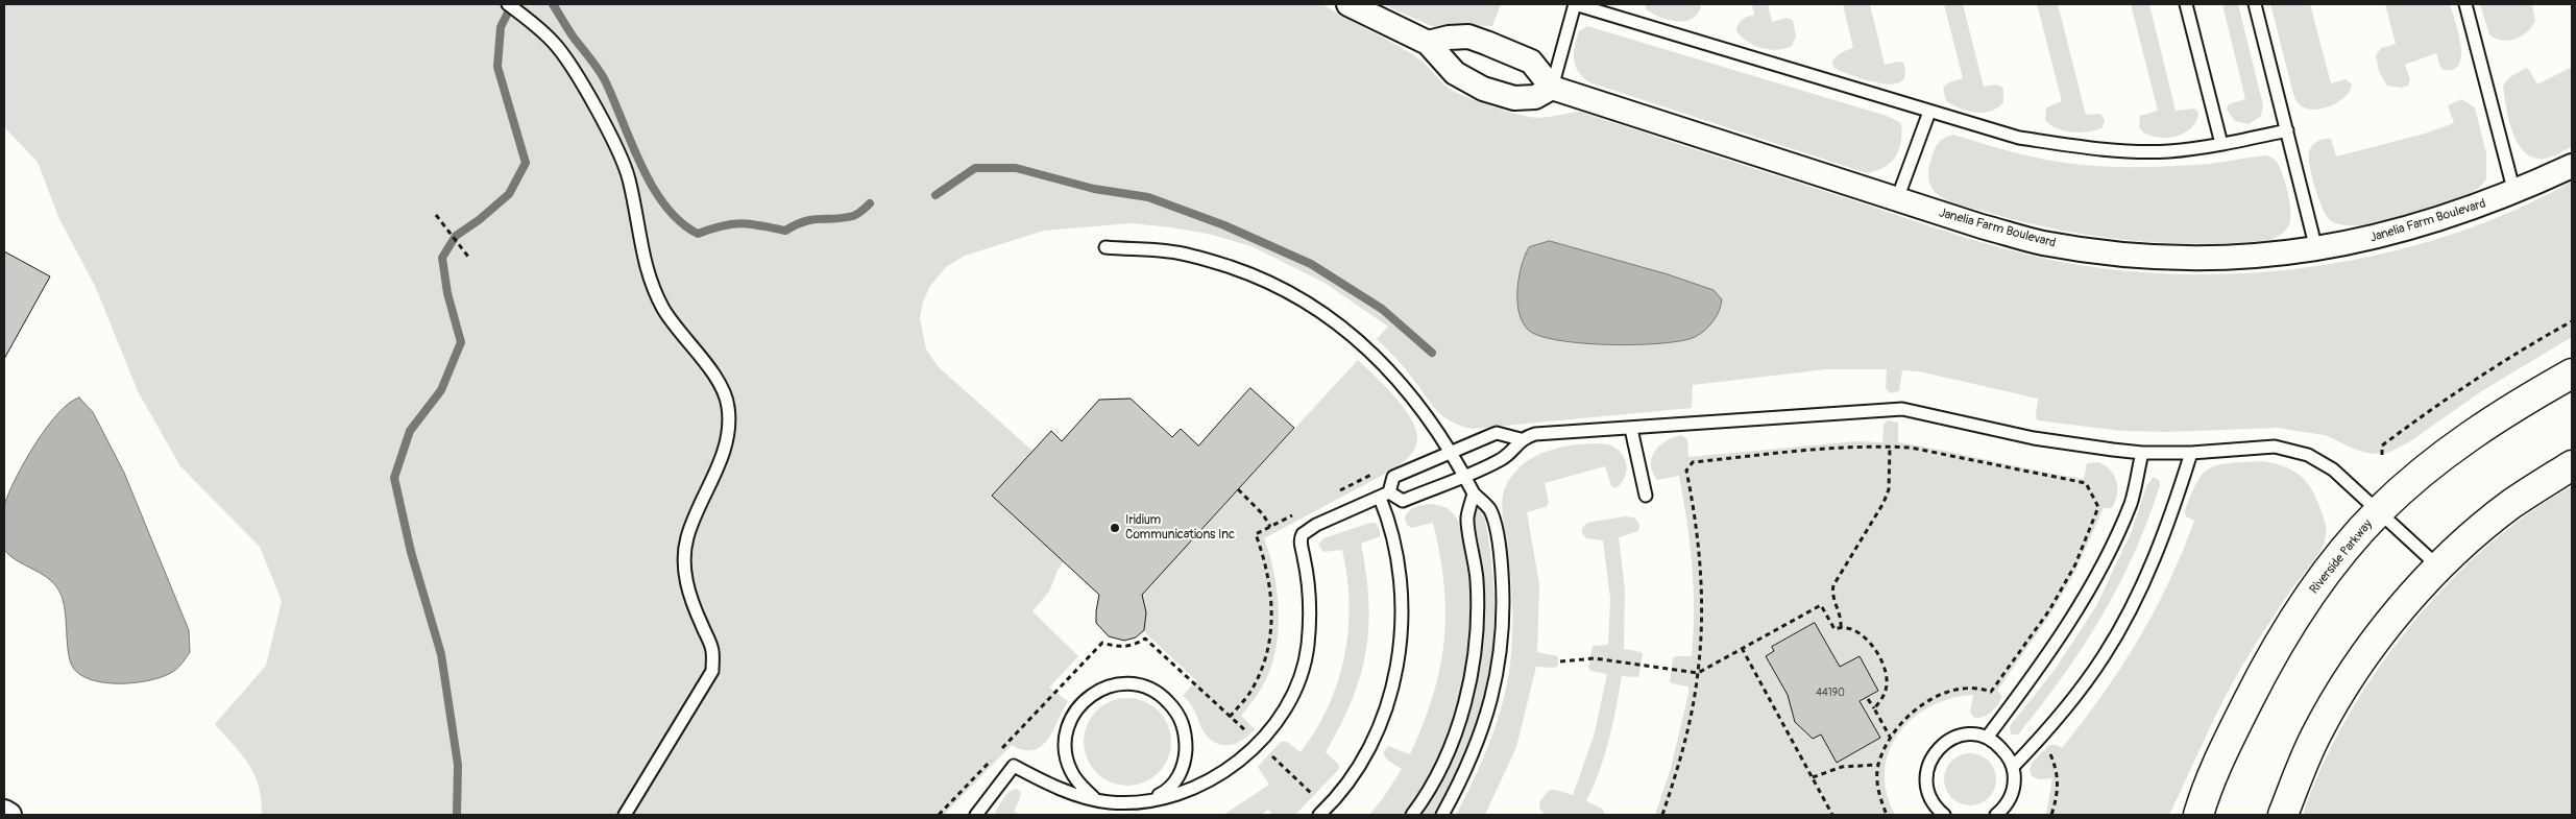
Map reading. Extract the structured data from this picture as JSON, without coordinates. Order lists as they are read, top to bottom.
{
  "streets": {
    "main road": ["Riverside Parkway"],
    "street": ["Janelia Farm Boulevard"]
  },
  "places": ["Iridium Communications Inc"],
  "house_numbers": ["44190"]
}
